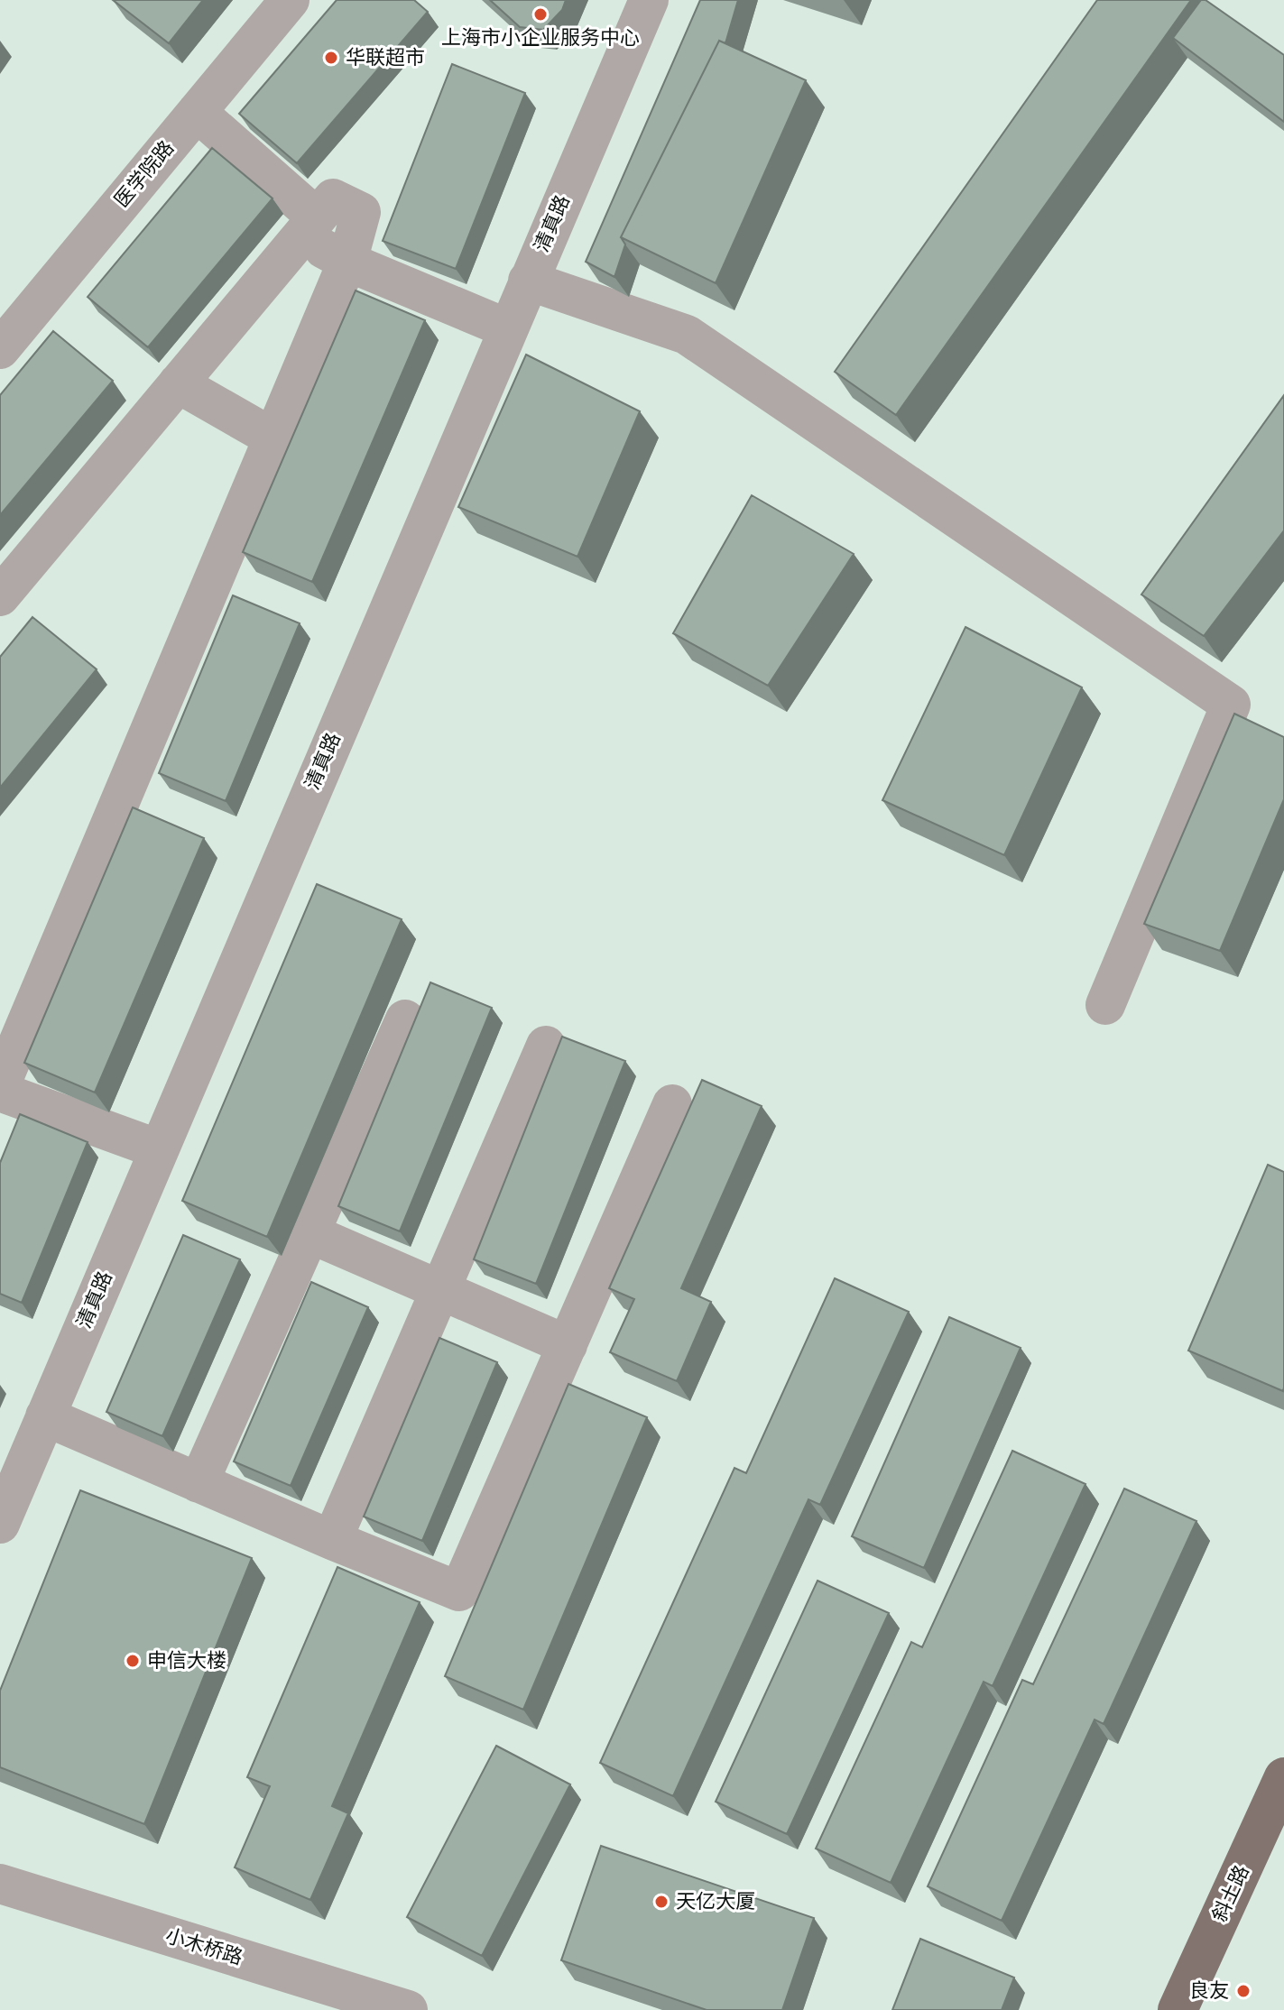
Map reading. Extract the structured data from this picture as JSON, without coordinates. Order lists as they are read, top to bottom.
{
  "streets": {
    "main road": ["斜土路"],
    "street": ["医学院路", "清真路", "小木桥路"]
  },
  "places": [
    "上海市小企业服务中心",
    "华联超市",
    "申信大楼",
    "天亿大厦",
    "良友"
  ]
}
